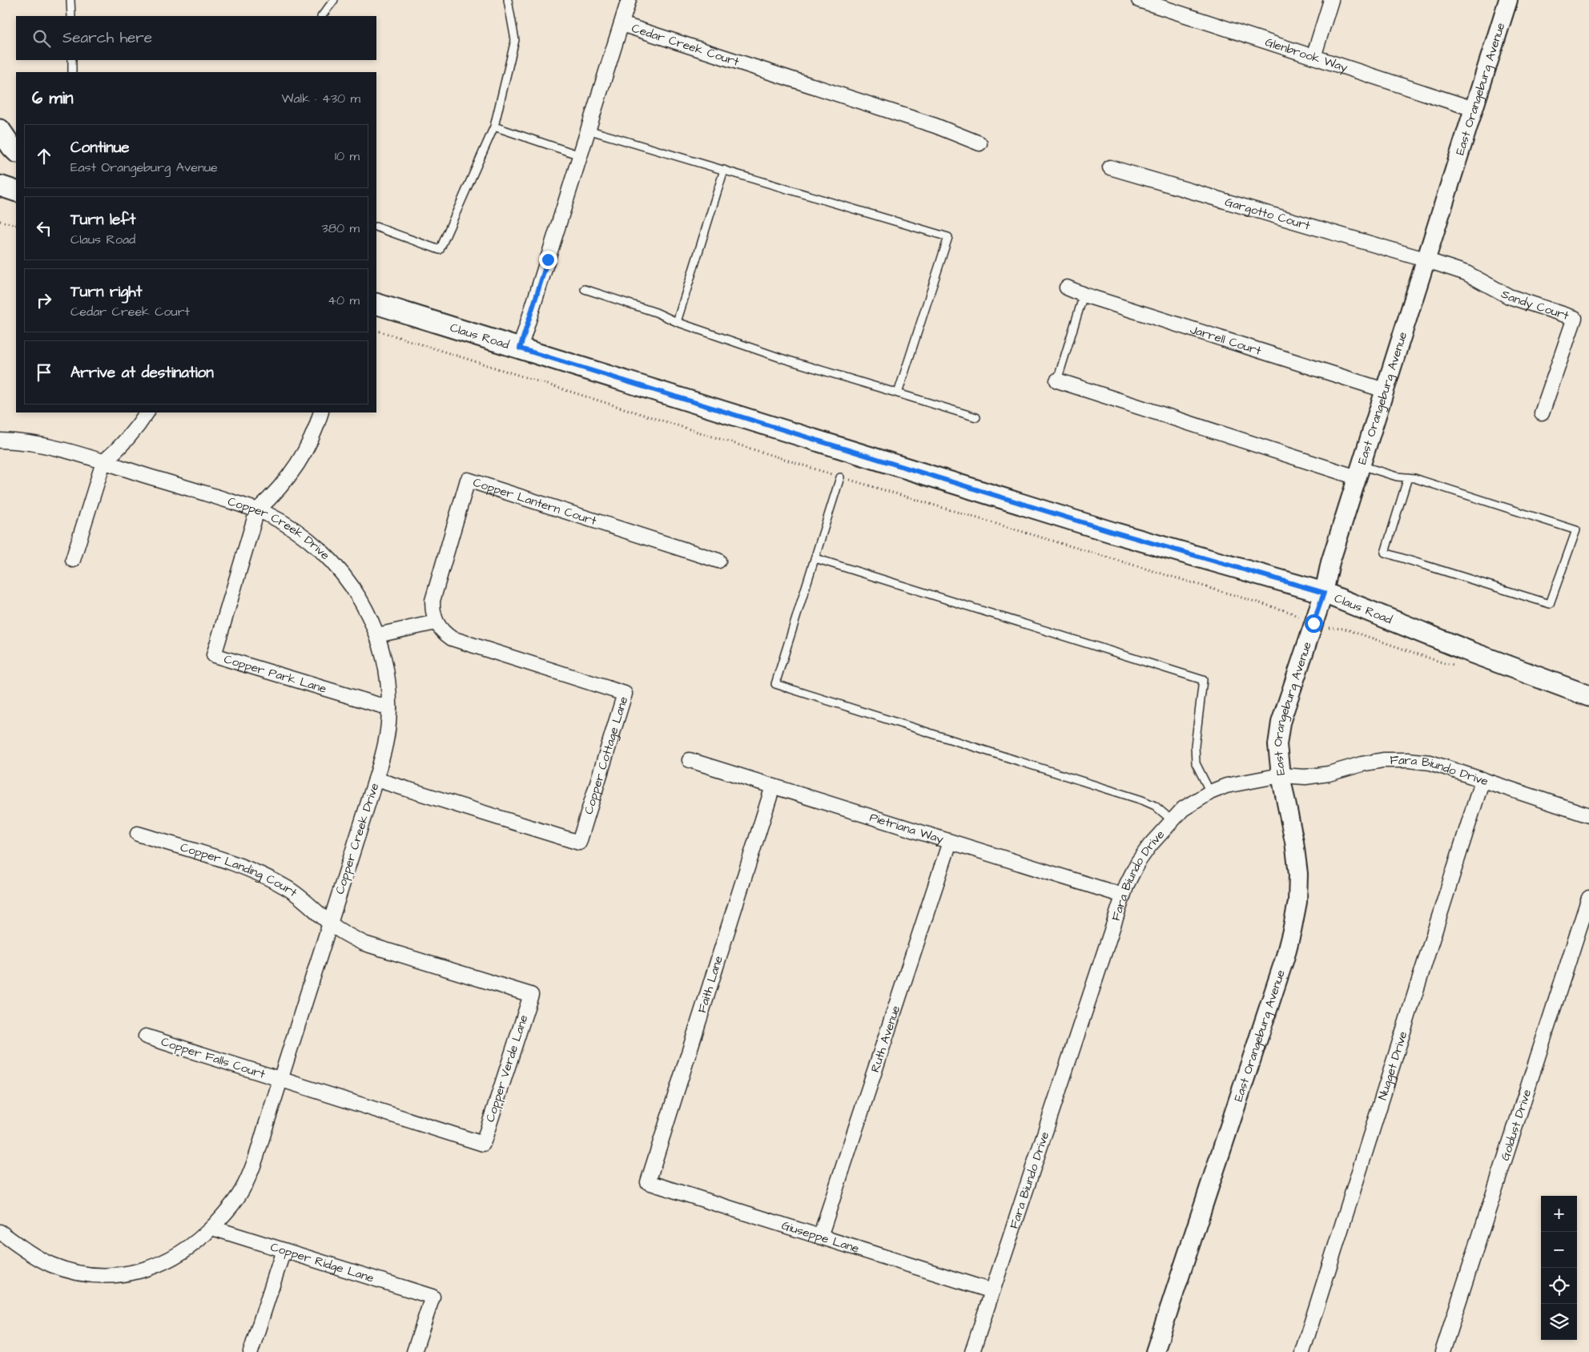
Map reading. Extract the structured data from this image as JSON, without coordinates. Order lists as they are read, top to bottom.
{
  "streets": {
    "main road": ["Claus Road"],
    "street": [
      "Cedar Creek Court",
      "Glenbrook Way",
      "East Orangeburg Avenue",
      "Gargotto Court",
      "Sandy Court",
      "Jarrell Court",
      "Copper Lantern Court",
      "Copper Creek Drive",
      "Copper Park Lane",
      "Copper Cottage Lane",
      "Fara Biundo Drive",
      "Pietriana Way",
      "Copper Landing Court",
      "Faith Lane",
      "Ruth Avenue",
      "Copper Falls Court",
      "Nugget Drive",
      "Copper Verde Lane",
      "Goldust Drive",
      "Giuseppe Lane",
      "Copper Ridge Lane"
    ]
  },
  "crossings": [
    ["Cedar Creek Court", "Claus Road"],
    ["Glenbrook Way", "East Orangeburg Avenue"],
    ["East Orangeburg Avenue", "Gargotto Court"],
    ["East Orangeburg Avenue", "Sandy Court"],
    ["East Orangeburg Avenue", "Claus Road"],
    ["East Orangeburg Avenue", "Jarrell Court"],
    ["East Orangeburg Avenue", "Fara Biundo Drive"],
    ["Gargotto Court", "Sandy Court"],
    ["Copper Lantern Court", "Copper Cottage Lane"],
    ["Copper Creek Drive", "Copper Park Lane"],
    ["Copper Creek Drive", "Copper Cottage Lane"],
    ["Copper Creek Drive", "Copper Landing Court"],
    ["Copper Creek Drive", "Copper Falls Court"],
    ["Copper Creek Drive", "Copper Verde Lane"],
    ["Copper Creek Drive", "Copper Ridge Lane"],
    ["Fara Biundo Drive", "Pietriana Way"],
    ["Fara Biundo Drive", "Nugget Drive"],
    ["Fara Biundo Drive", "Giuseppe Lane"],
    ["Pietriana Way", "Faith Lane"],
    ["Pietriana Way", "Ruth Avenue"],
    ["Copper Landing Court", "Copper Verde Lane"],
    ["Faith Lane", "Giuseppe Lane"],
    ["Ruth Avenue", "Giuseppe Lane"],
    ["Copper Falls Court", "Copper Verde Lane"]
  ],
  "page": {
    "search": "Search here",
    "heading": ["6 min", "Walk · 430 m"],
    "list": [
      ["Continue", "East Orangeburg Avenue", "10 m"],
      ["Turn left", "Claus Road", "380 m"],
      ["Turn right", "Cedar Creek Court", "40 m"],
      "Arrive at destination"
    ],
    "map_buttons": ["+", "−"]
  }
}
